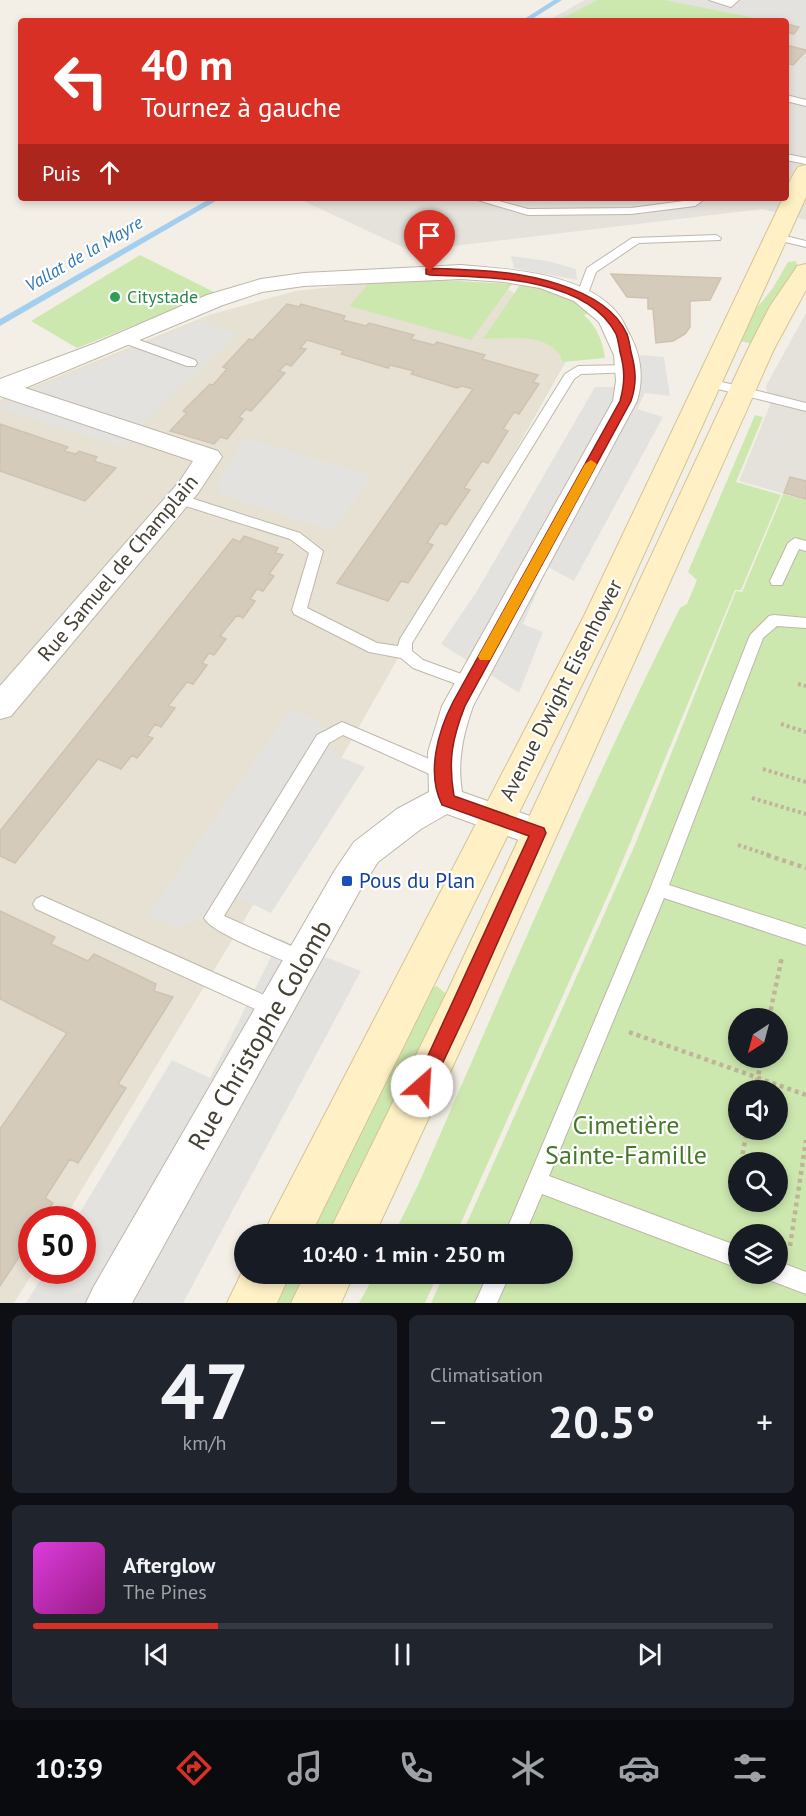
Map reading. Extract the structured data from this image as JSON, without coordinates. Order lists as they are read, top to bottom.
{
  "streets": {
    "main road": ["Avenue Dwight Eisenhower"],
    "street": ["Rue Samuel de Champlain", "Rue Christophe Colomb"]
  },
  "water": ["Vallat de la Mayre"],
  "parks": ["Cimetière Sainte-Famille"],
  "places": {
    "other": ["Citystade"],
    "transit": ["Pous du Plan"]
  },
  "north": "bottom left",
  "page": {
    "turn": ["40 m", "Tournez à gauche"],
    "then": "Puis",
    "limit": "50",
    "trip": "10:40 · 1 min · 250 m",
    "tile": [
      ["47", "km/h"],
      "Climatisation"
    ],
    "heat": ["−", "20.5°", "+"],
    "song": ["Afterglow", "The Pines"],
    "tabs": "10:39"
  }
}
